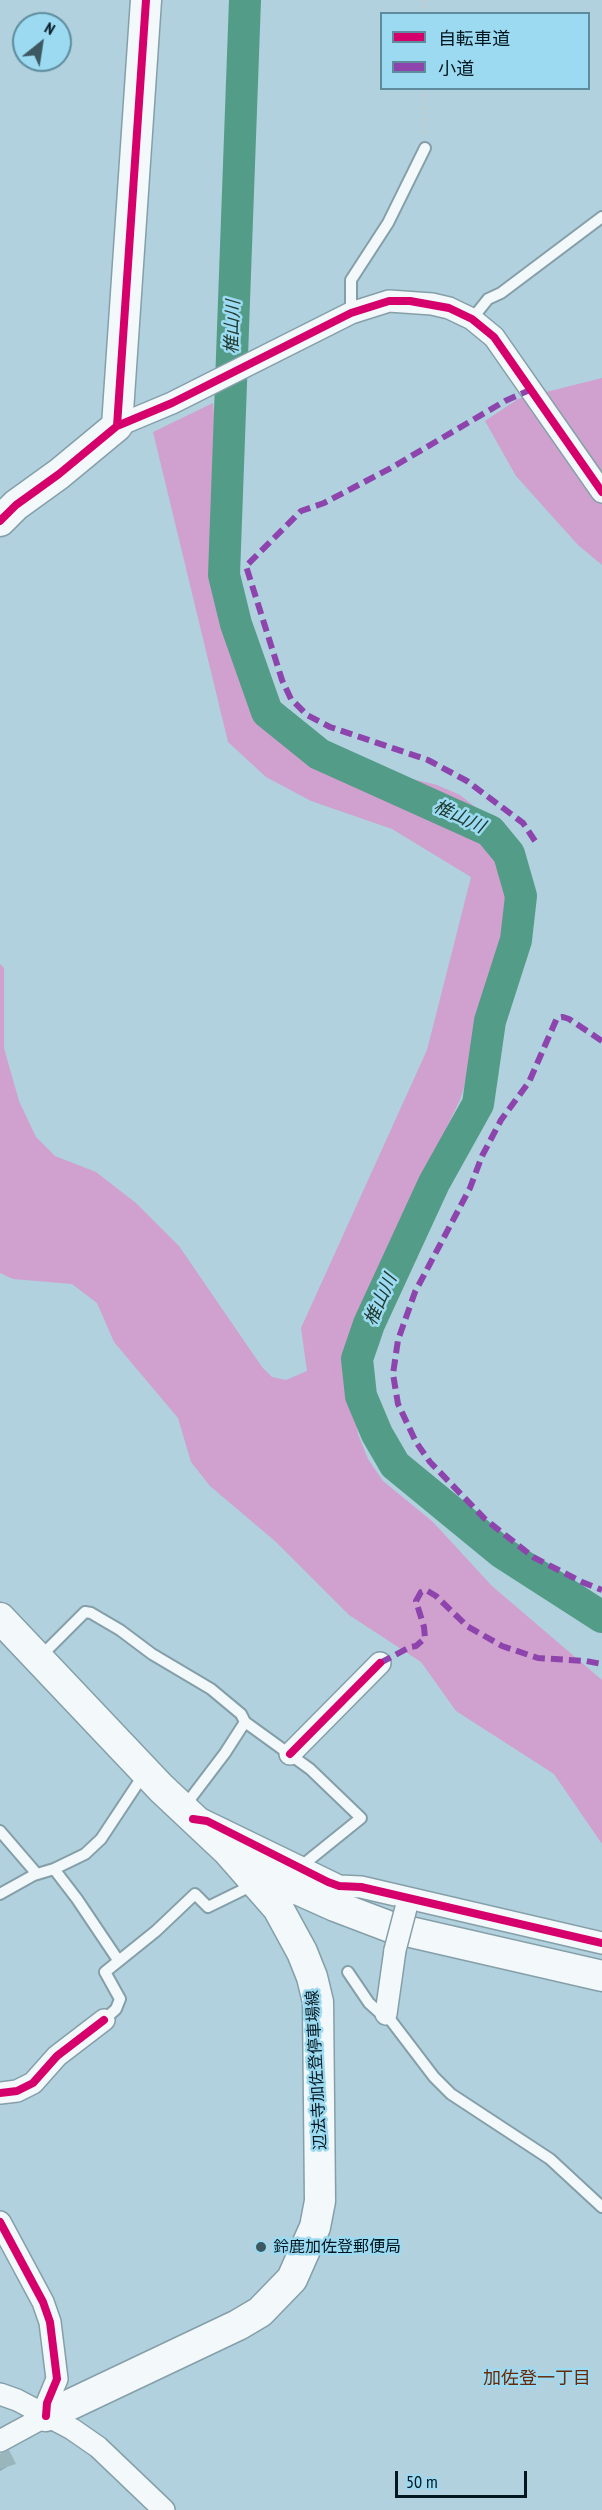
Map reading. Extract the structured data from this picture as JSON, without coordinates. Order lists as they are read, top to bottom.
{
  "streets": {
    "main road": ["辺法寺加佐登停車場線"]
  },
  "districts": ["加佐登一丁目"],
  "water": ["椎山川"],
  "places": ["鈴鹿加佐登郵便局"],
  "legend": ["自転車道", "小道"],
  "scale_bar": "50 m",
  "north": "top right"
}
